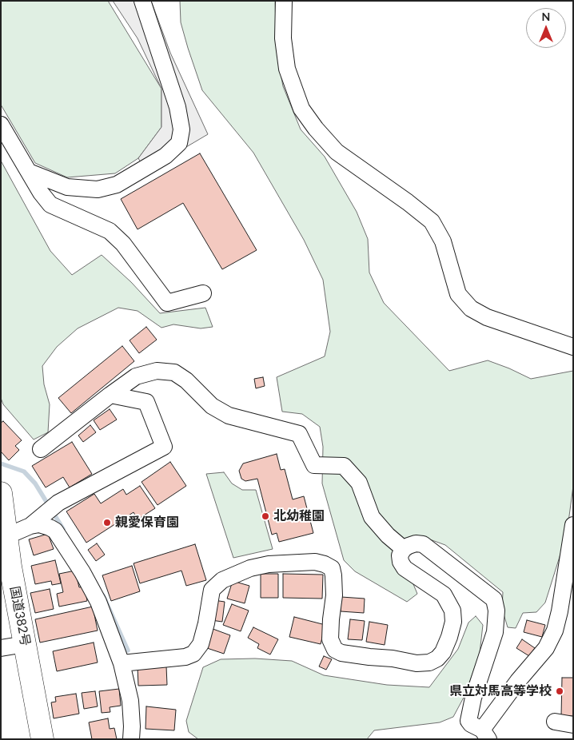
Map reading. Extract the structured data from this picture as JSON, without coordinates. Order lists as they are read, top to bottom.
{
  "streets": {
    "highway": ["国道382号"]
  },
  "places": ["北幼稚園", "親愛保育園", "県立対馬高等学校"],
  "north": "top"
}
